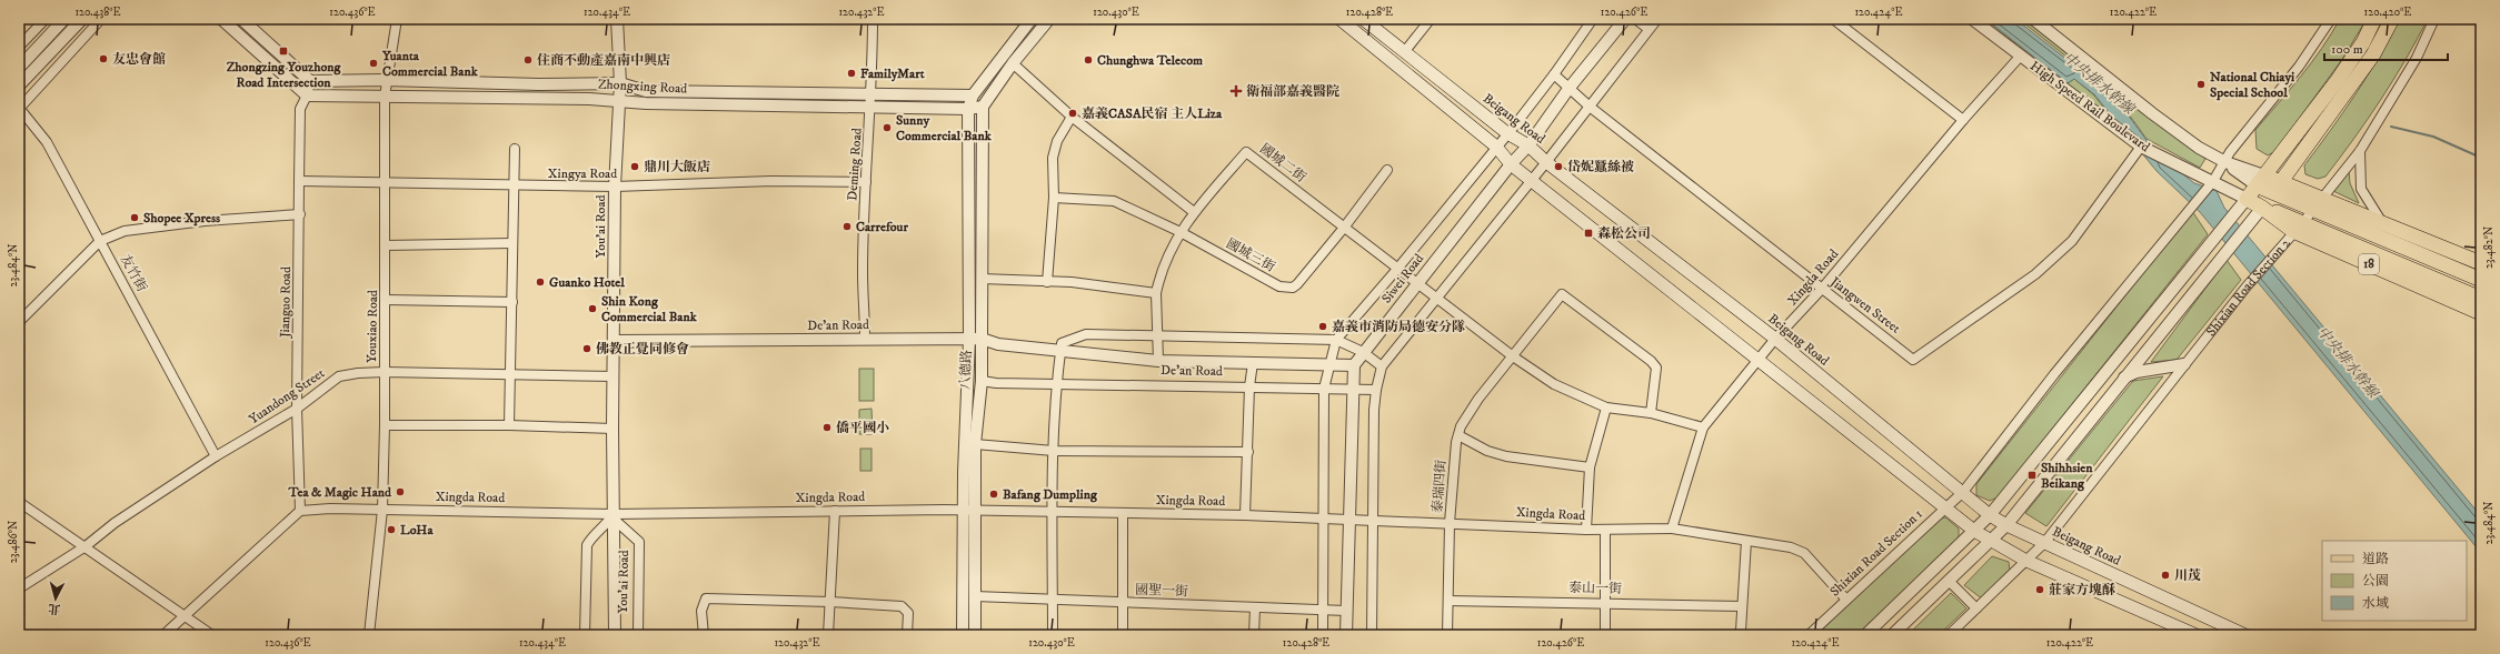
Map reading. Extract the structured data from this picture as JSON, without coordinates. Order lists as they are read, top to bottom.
{
  "streets": {
    "main road": ["High Speed Rail Boulevard", "Beigang Road", "18"],
    "street": [
      "Zhongxing Road",
      "國城二街",
      "Deming Road",
      "Xingya Road",
      "You'ai Road",
      "國城三街",
      "友竹街",
      "Xingda Road",
      "Siwei Road",
      "Shixian Road Section 2",
      "Jianguo Road",
      "Jiangwen Street",
      "De'an Road",
      "Youxiao Road",
      "八德路",
      "Yuandong Street",
      "泰瑞四街",
      "Shixian Road Section 1",
      "泰山一街",
      "國聖一街"
    ]
  },
  "crossings": [
    ["Zhongxing Road", "Deming Road"],
    ["Zhongxing Road", "You'ai Road"],
    ["Zhongxing Road", "Jianguo Road"],
    ["Zhongxing Road", "Youxiao Road"],
    ["Zhongxing Road", "八德路"],
    ["High Speed Rail Boulevard", "Xingda Road"],
    ["High Speed Rail Boulevard", "Shixian Road Section 2"],
    ["High Speed Rail Boulevard", "Jiangwen Street"],
    ["Beigang Road", "Xingda Road"],
    ["Beigang Road", "Siwei Road"],
    ["Beigang Road", "Shixian Road Section 2"],
    ["Beigang Road", "Shixian Road Section 1"],
    ["國城二街", "國城三街"],
    ["國城二街", "Xingda Road"],
    ["國城二街", "Siwei Road"],
    ["國城二街", "De'an Road"],
    ["國城二街", "泰瑞四街"],
    ["Deming Road", "Xingya Road"],
    ["Deming Road", "De'an Road"],
    ["Xingya Road", "You'ai Road"],
    ["Xingya Road", "Jianguo Road"],
    ["Xingya Road", "Youxiao Road"],
    ["You'ai Road", "Xingda Road"],
    ["You'ai Road", "De'an Road"],
    ["You'ai Road", "Yuandong Street"],
    ["18", "Shixian Road Section 2"],
    ["友竹街", "Yuandong Street"],
    ["Xingda Road", "Siwei Road"],
    ["Xingda Road", "Jianguo Road"],
    ["Xingda Road", "Jiangwen Street"],
    ["Xingda Road", "Youxiao Road"],
    ["Xingda Road", "八德路"],
    ["Xingda Road", "泰瑞四街"],
    ["Siwei Road", "Jiangwen Street"],
    ["Siwei Road", "De'an Road"],
    ["Siwei Road", "國聖一街"],
    ["Jianguo Road", "Yuandong Street"],
    ["De'an Road", "八德路"],
    ["Youxiao Road", "Yuandong Street"],
    ["八德路", "國聖一街"],
    ["泰瑞四街", "泰山一街"]
  ],
  "water": ["中央排水幹線"],
  "places": {
    "transit": ["Zhongzing Youzhong Road Intersection", "森松公司", "Shihhsien Beikang"],
    "other": [
      "友忠會館",
      "住商不動產嘉南中興店",
      "Chunghwa Telecom",
      "Yuanta Commercial Bank",
      "FamilyMart",
      "National Chiayi Special School",
      "嘉義CASA民宿 主人Liza",
      "Sunny Commercial Bank",
      "鼎川大飯店",
      "岱妮蠶絲被",
      "Shopee Xpress",
      "Carrefour",
      "Guanko Hotel",
      "Shin Kong Commercial Bank",
      "嘉義市消防局德安分隊",
      "佛教正覺同修會",
      "僑平國小",
      "Tea & Magic Hand",
      "Bafang Dumpling",
      "LoHa",
      "川茂",
      "莊家方塊酥"
    ],
    "health": ["衛福部嘉義醫院"]
  },
  "legend": ["道路", "公園", "水域"],
  "scale_bar": "100 m",
  "north": "bottom",
  "coordinates": [
    "120.438°E",
    "120.436°E",
    "120.434°E",
    "120.432°E",
    "120.430°E",
    "120.428°E",
    "120.426°E",
    "120.424°E",
    "120.422°E",
    "120.420°E",
    "23.482°N",
    "23.484°N",
    "23.486°N"
  ]
}
